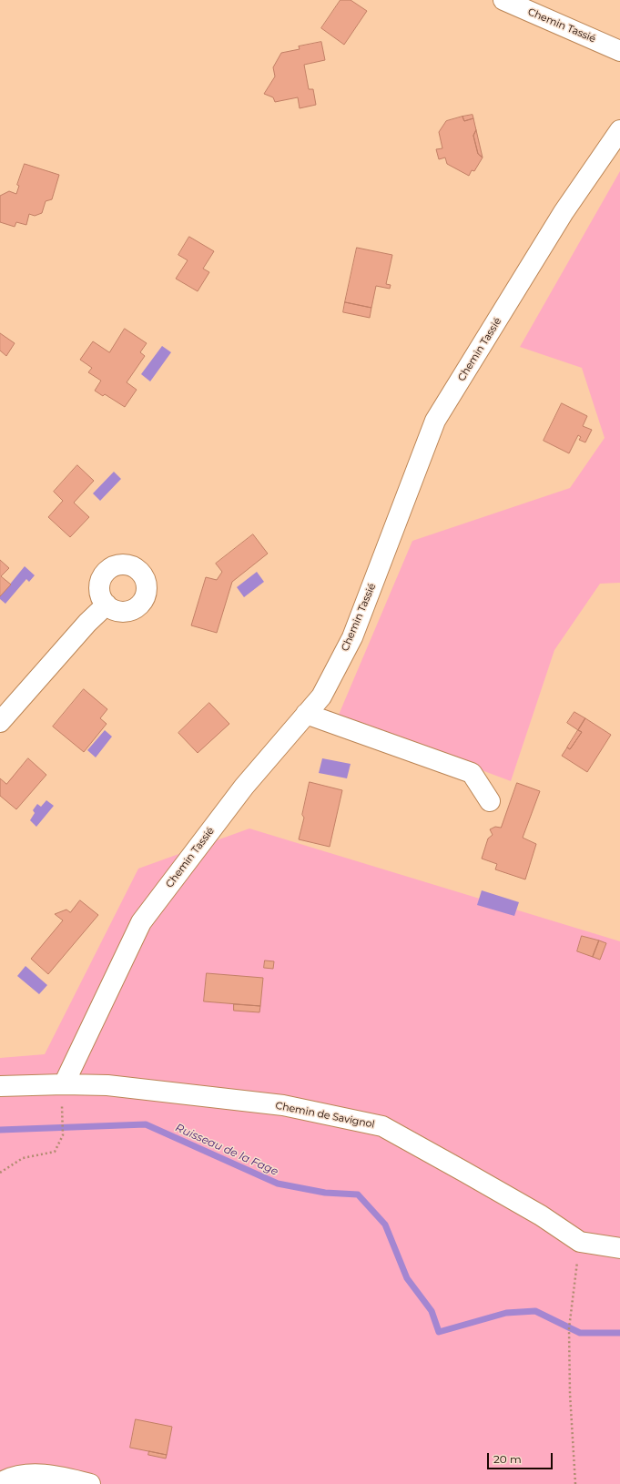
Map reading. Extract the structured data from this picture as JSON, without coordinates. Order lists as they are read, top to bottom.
{
  "streets": {
    "street": ["Chemin Tassié", "Chemin de Savignol"]
  },
  "crossings": [
    ["Chemin Tassié", "Chemin de Savignol"]
  ],
  "water": ["Ruisseau de la Fage"],
  "scale_bar": "20 m"
}
